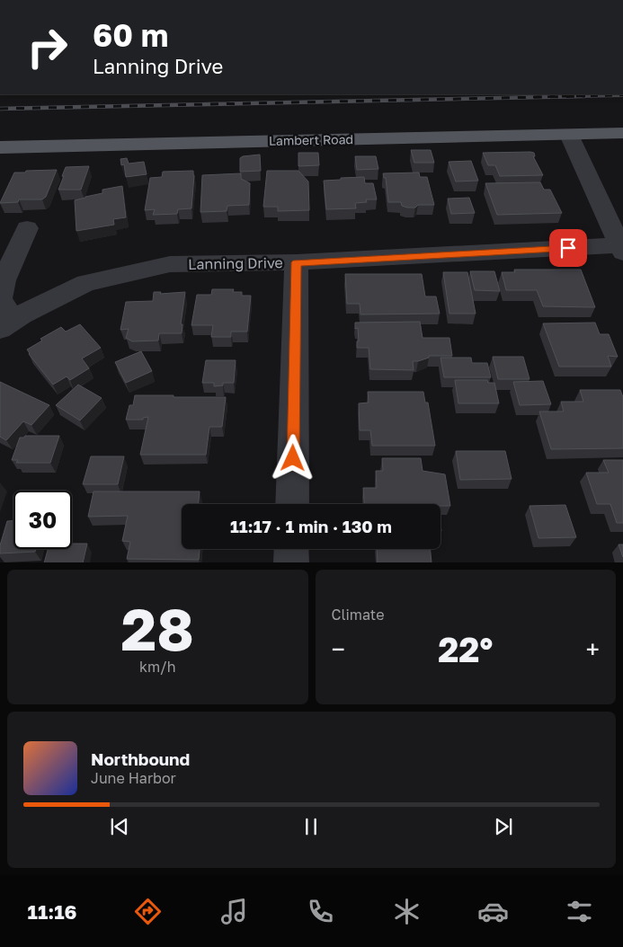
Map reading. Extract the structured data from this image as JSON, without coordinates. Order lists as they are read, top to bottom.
{
  "streets": {
    "main road": ["Lambert Road"],
    "street": ["Lanning Drive"]
  },
  "page": {
    "turn": ["60 m", "Lanning Drive"],
    "limit": "30",
    "trip": "11:17 · 1 min · 130 m",
    "tile": [
      ["28", "km/h"],
      "Climate"
    ],
    "heat": ["−", "22°", "+"],
    "song": ["Northbound", "June Harbor"],
    "tabs": "11:16"
  }
}
